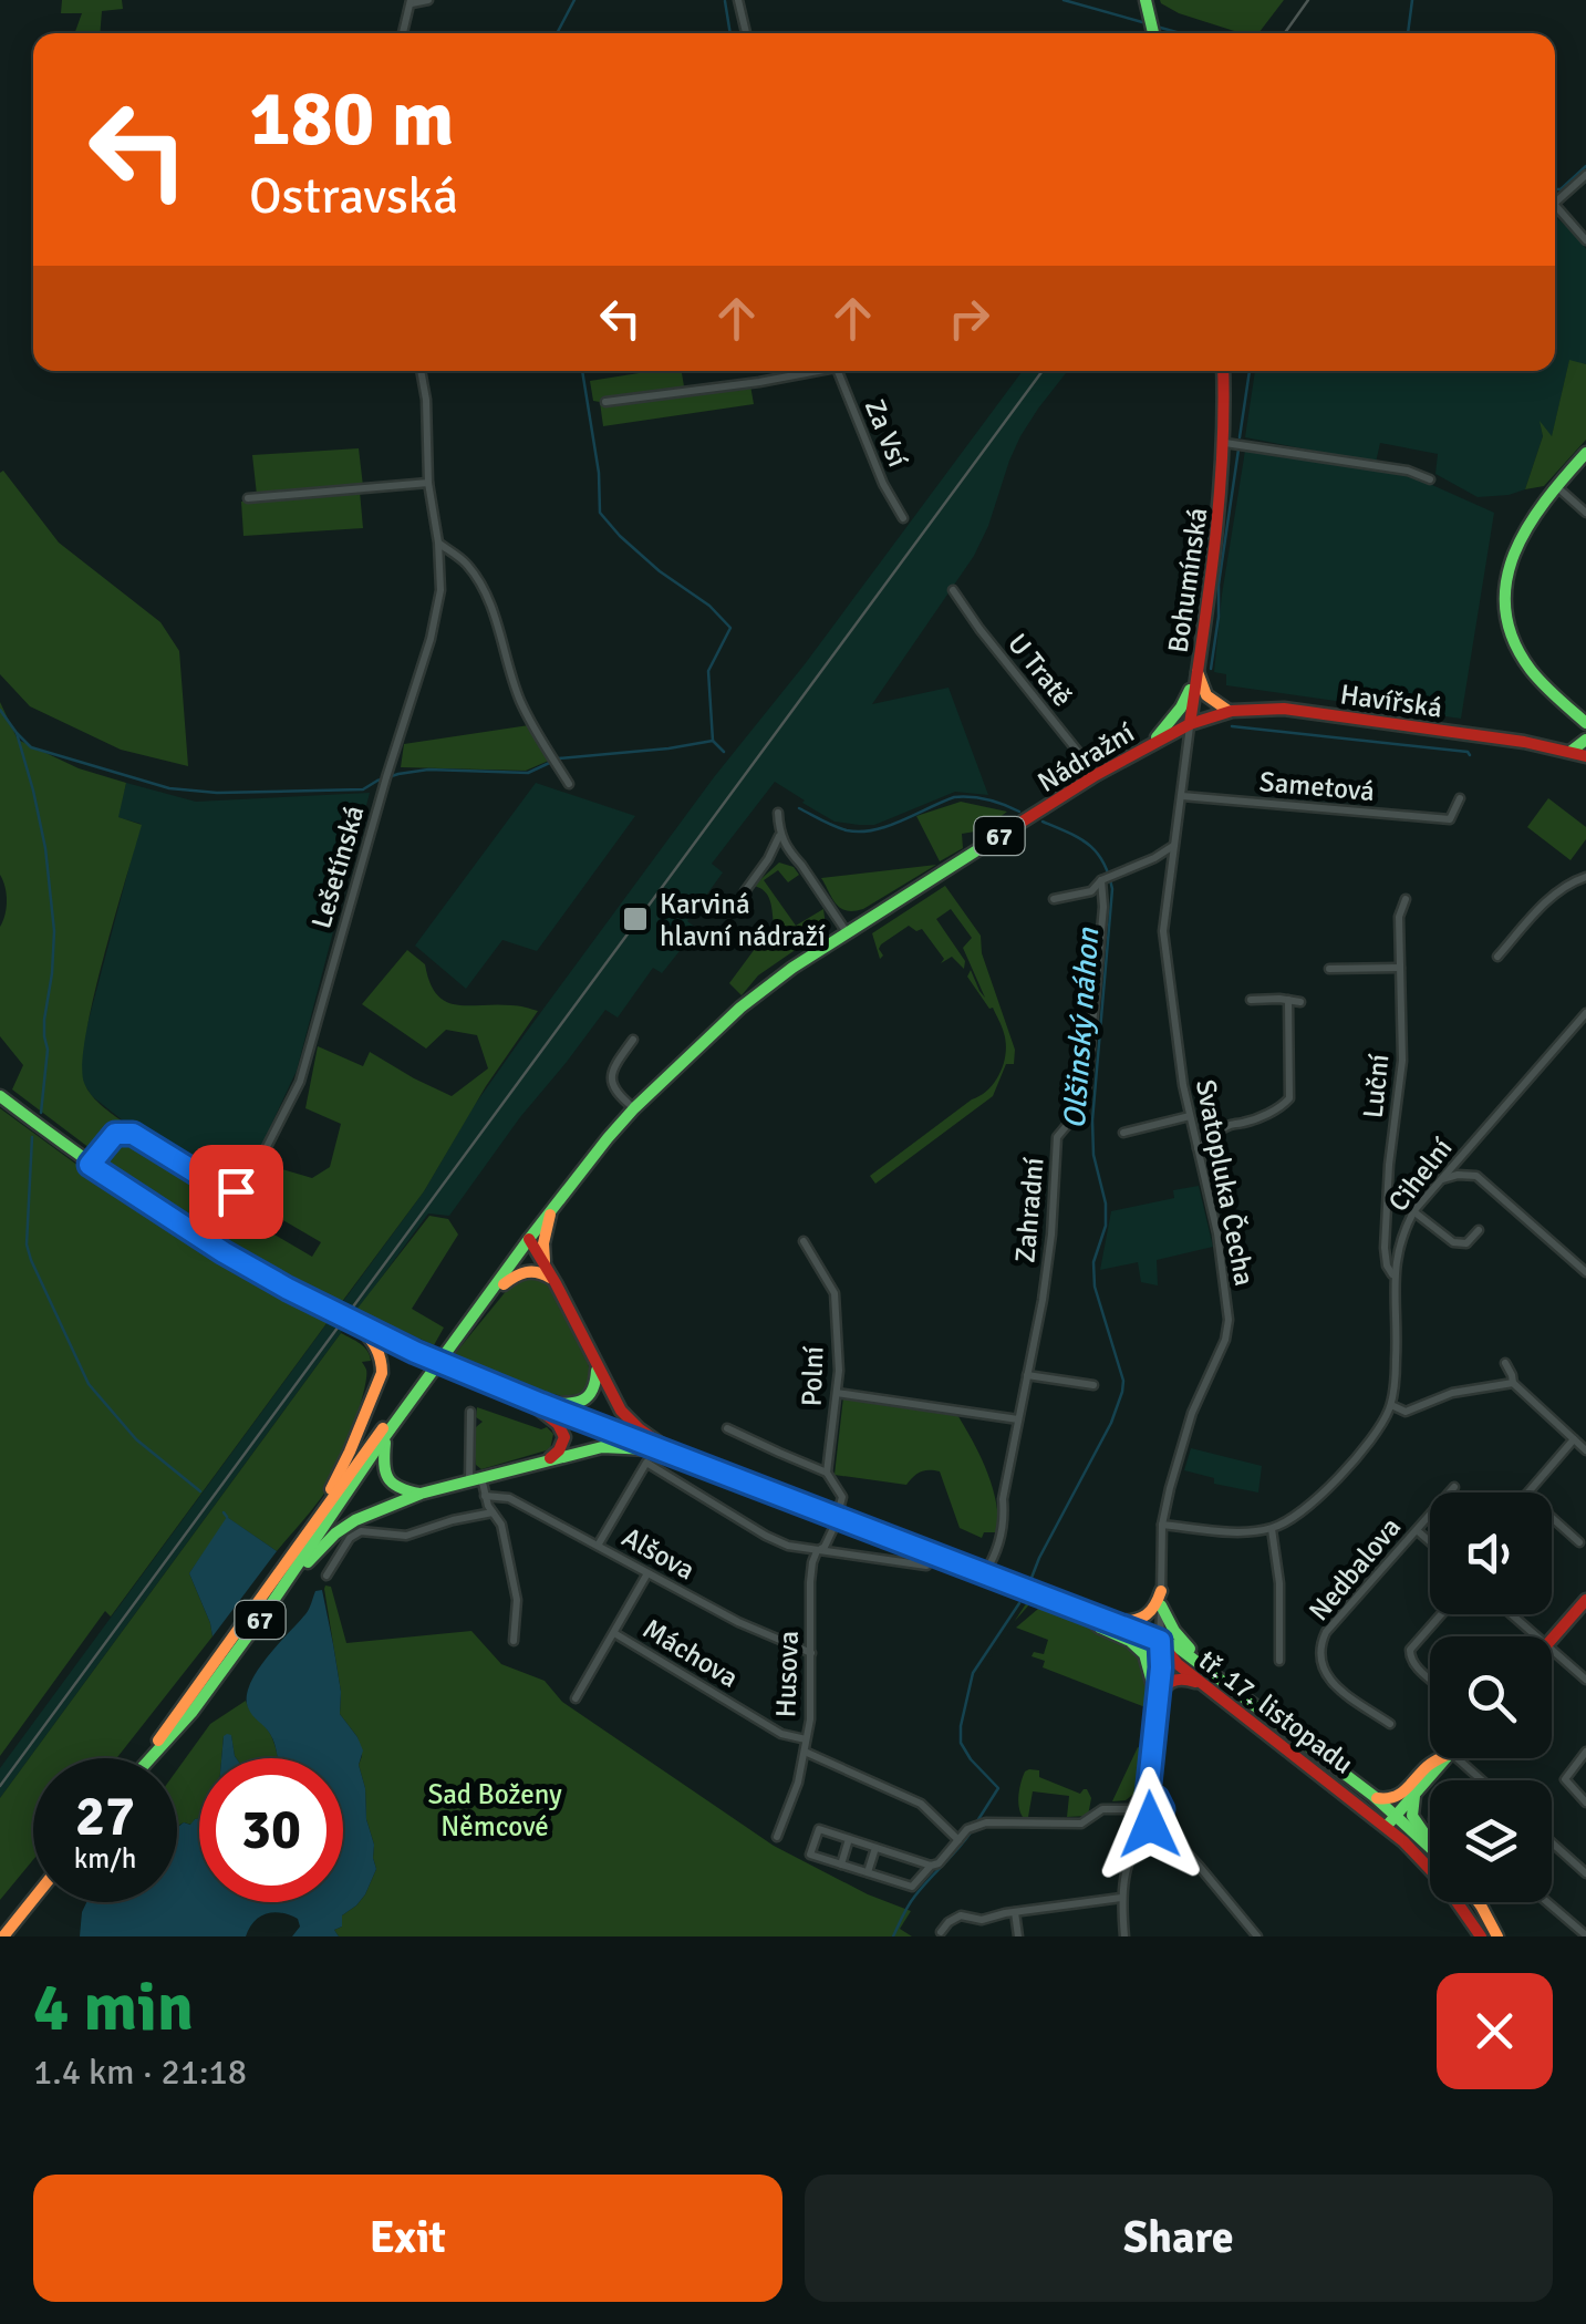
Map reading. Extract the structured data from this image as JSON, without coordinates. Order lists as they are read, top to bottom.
{
  "streets": {
    "main road": [
      "Bohumínská",
      "Havířská",
      "Nádražní",
      "67",
      "tř. 17. listopadu"
    ],
    "street": [
      "Za Vsí",
      "U Tratě",
      "Sametová",
      "Lešetínská",
      "Luční",
      "Cihelní",
      "Svatopluka Čecha",
      "Zahradní",
      "Polní",
      "Alšova",
      "Nedbalova",
      "Máchova",
      "Husova"
    ]
  },
  "crossings": [
    ["Bohumínská", "Havířská"],
    ["Bohumínská", "Nádražní"],
    ["Bohumínská", "Svatopluka Čecha"],
    ["U Tratě", "Nádražní"],
    ["Havířská", "Nádražní"],
    ["Havířská", "Svatopluka Čecha"],
    ["Nádražní", "67"],
    ["Nádražní", "Svatopluka Čecha"],
    ["Sametová", "Svatopluka Čecha"],
    ["Luční", "Cihelní"],
    ["Svatopluka Čecha", "tř. 17. listopadu"],
    ["Polní", "Husova"],
    ["Alšova", "Máchova"],
    ["Alšova", "Husova"],
    ["Máchova", "Husova"]
  ],
  "water": ["Olšinský náhon"],
  "parks": ["Sad Boženy Němcové"],
  "places": {
    "transit": ["Karviná hlavní nádraží"]
  },
  "page": {
    "turn": ["180 m", "Ostravská"],
    "speed": "27 km/h",
    "limit": "30",
    "heading": ["4 min", "1.4 km · 21:18"],
    "buttons": ["Exit", "Share"]
  }
}
